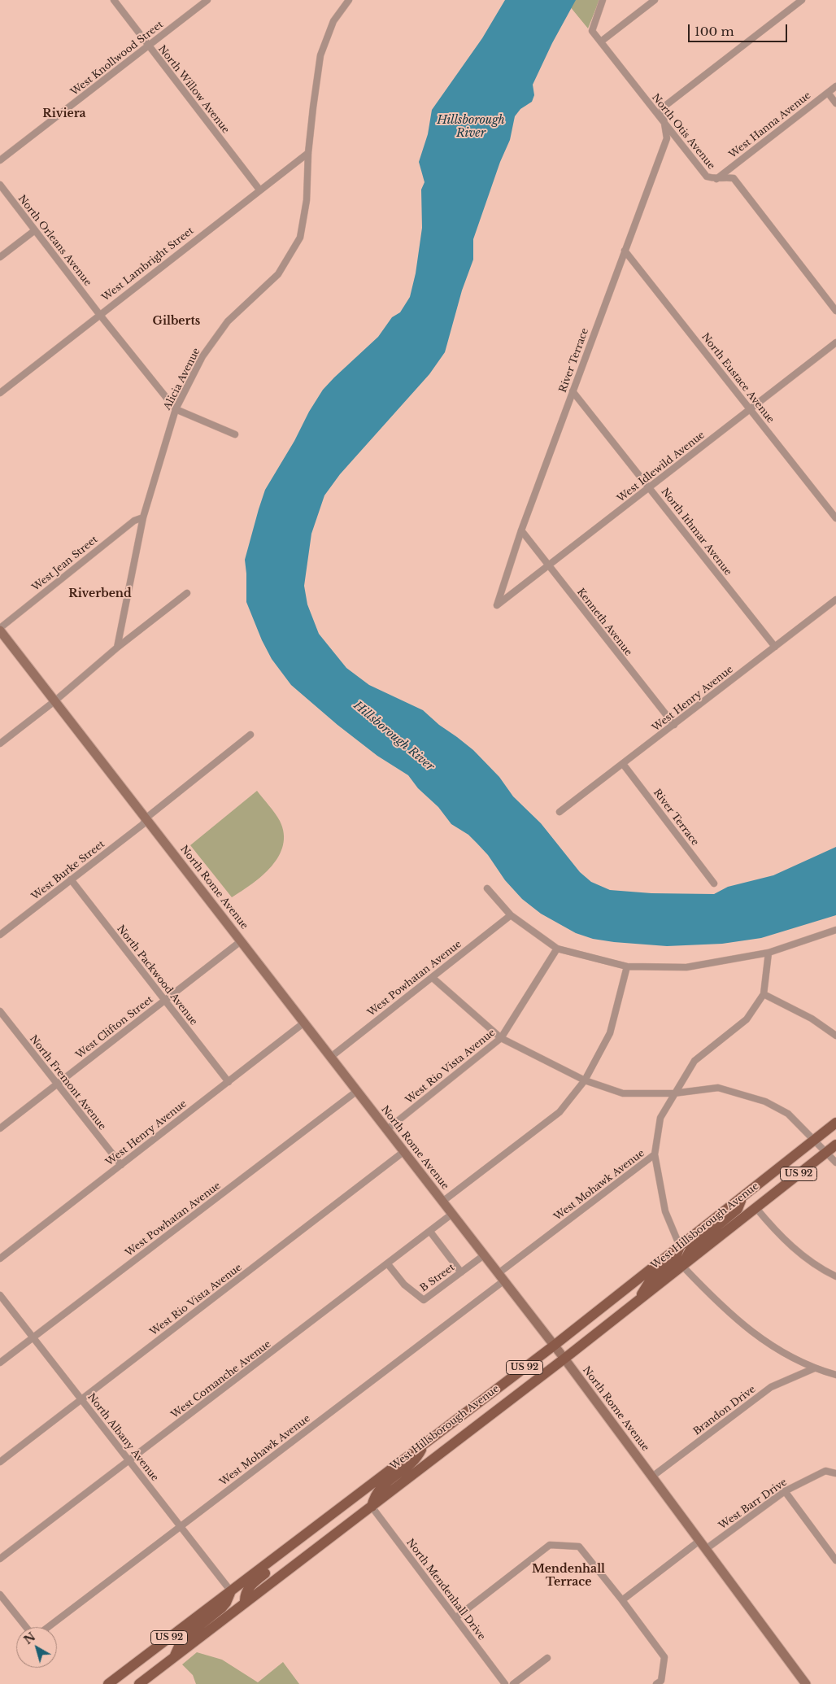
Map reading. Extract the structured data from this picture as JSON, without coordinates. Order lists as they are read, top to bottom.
{
  "streets": {
    "main road": ["US 92", "West Hillsborough Avenue"],
    "street": [
      "West Knollwood Street",
      "North Willow Avenue",
      "West Hanna Avenue",
      "North Otis Avenue",
      "North Orleans Avenue",
      "West Lambright Street",
      "River Terrace",
      "North Eustace Avenue",
      "Alicia Avenue",
      "West Idlewild Avenue",
      "North Ithmar Avenue",
      "West Jean Street",
      "Kenneth Avenue",
      "West Henry Avenue",
      "West Burke Street",
      "North Rome Avenue",
      "North Packwood Avenue",
      "West Powhatan Avenue",
      "West Clifton Street",
      "West Rio Vista Avenue",
      "North Fremont Avenue",
      "West Mohawk Avenue",
      "B Street",
      "West Comanche Avenue",
      "Brandon Drive",
      "North Albany Avenue",
      "West Barr Drive",
      "North Mendenhall Drive"
    ]
  },
  "crossings": [
    ["West Knollwood Street", "North Willow Avenue"],
    ["North Willow Avenue", "West Lambright Street"],
    ["West Hanna Avenue", "North Otis Avenue"],
    ["North Otis Avenue", "River Terrace"],
    ["North Orleans Avenue", "West Lambright Street"],
    ["North Orleans Avenue", "Alicia Avenue"],
    ["West Lambright Street", "Alicia Avenue"],
    ["River Terrace", "North Eustace Avenue"],
    ["River Terrace", "West Idlewild Avenue"],
    ["River Terrace", "North Ithmar Avenue"],
    ["River Terrace", "Kenneth Avenue"],
    ["River Terrace", "West Henry Avenue"],
    ["North Eustace Avenue", "West Idlewild Avenue"],
    ["Alicia Avenue", "West Jean Street"],
    ["West Idlewild Avenue", "North Ithmar Avenue"],
    ["West Idlewild Avenue", "Kenneth Avenue"],
    ["North Ithmar Avenue", "West Henry Avenue"],
    ["West Jean Street", "North Rome Avenue"],
    ["Kenneth Avenue", "West Henry Avenue"],
    ["West Henry Avenue", "North Rome Avenue"],
    ["West Henry Avenue", "North Packwood Avenue"],
    ["West Henry Avenue", "North Fremont Avenue"],
    ["West Burke Street", "North Rome Avenue"],
    ["West Burke Street", "North Packwood Avenue"],
    ["North Rome Avenue", "West Powhatan Avenue"],
    ["North Rome Avenue", "West Clifton Street"],
    ["North Rome Avenue", "West Rio Vista Avenue"],
    ["North Rome Avenue", "West Mohawk Avenue"],
    ["North Rome Avenue", "West Hillsborough Avenue"],
    ["North Rome Avenue", "B Street"],
    ["North Rome Avenue", "West Comanche Avenue"],
    ["North Rome Avenue", "Brandon Drive"],
    ["North Rome Avenue", "West Barr Drive"],
    ["North Packwood Avenue", "West Clifton Street"],
    ["West Powhatan Avenue", "North Albany Avenue"],
    ["West Clifton Street", "North Fremont Avenue"],
    ["West Rio Vista Avenue", "North Albany Avenue"],
    ["West Mohawk Avenue", "North Albany Avenue"],
    ["West Hillsborough Avenue", "North Albany Avenue"],
    ["West Hillsborough Avenue", "North Mendenhall Drive"],
    ["B Street", "West Comanche Avenue"],
    ["West Comanche Avenue", "North Albany Avenue"]
  ],
  "districts": [
    "Riviera",
    "Gilberts",
    "Riverbend",
    "Mendenhall Terrace"
  ],
  "water": ["Hillsborough River"],
  "scale_bar": "100 m",
  "north": "top left"
}
